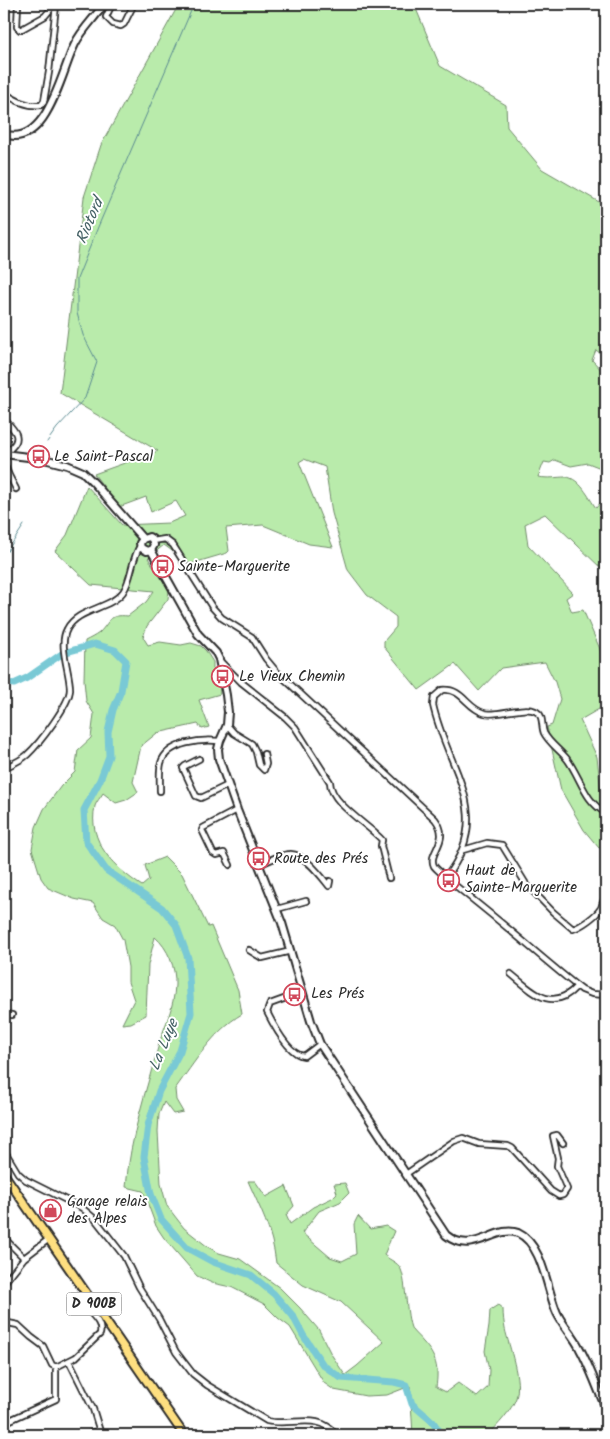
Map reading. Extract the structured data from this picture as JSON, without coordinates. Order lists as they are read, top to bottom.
{
  "streets": {
    "main road": ["D 900B"]
  },
  "water": ["Riotord", "La Luye"],
  "places": {
    "bus stop": [
      "Le Saint-Pascal",
      "Sainte-Marguerite",
      "Le Vieux Chemin",
      "Route des Prés",
      "Haut de Sainte-Marguerite",
      "Les Prés"
    ],
    "shop": ["Garage relais des Alpes"]
  }
}
